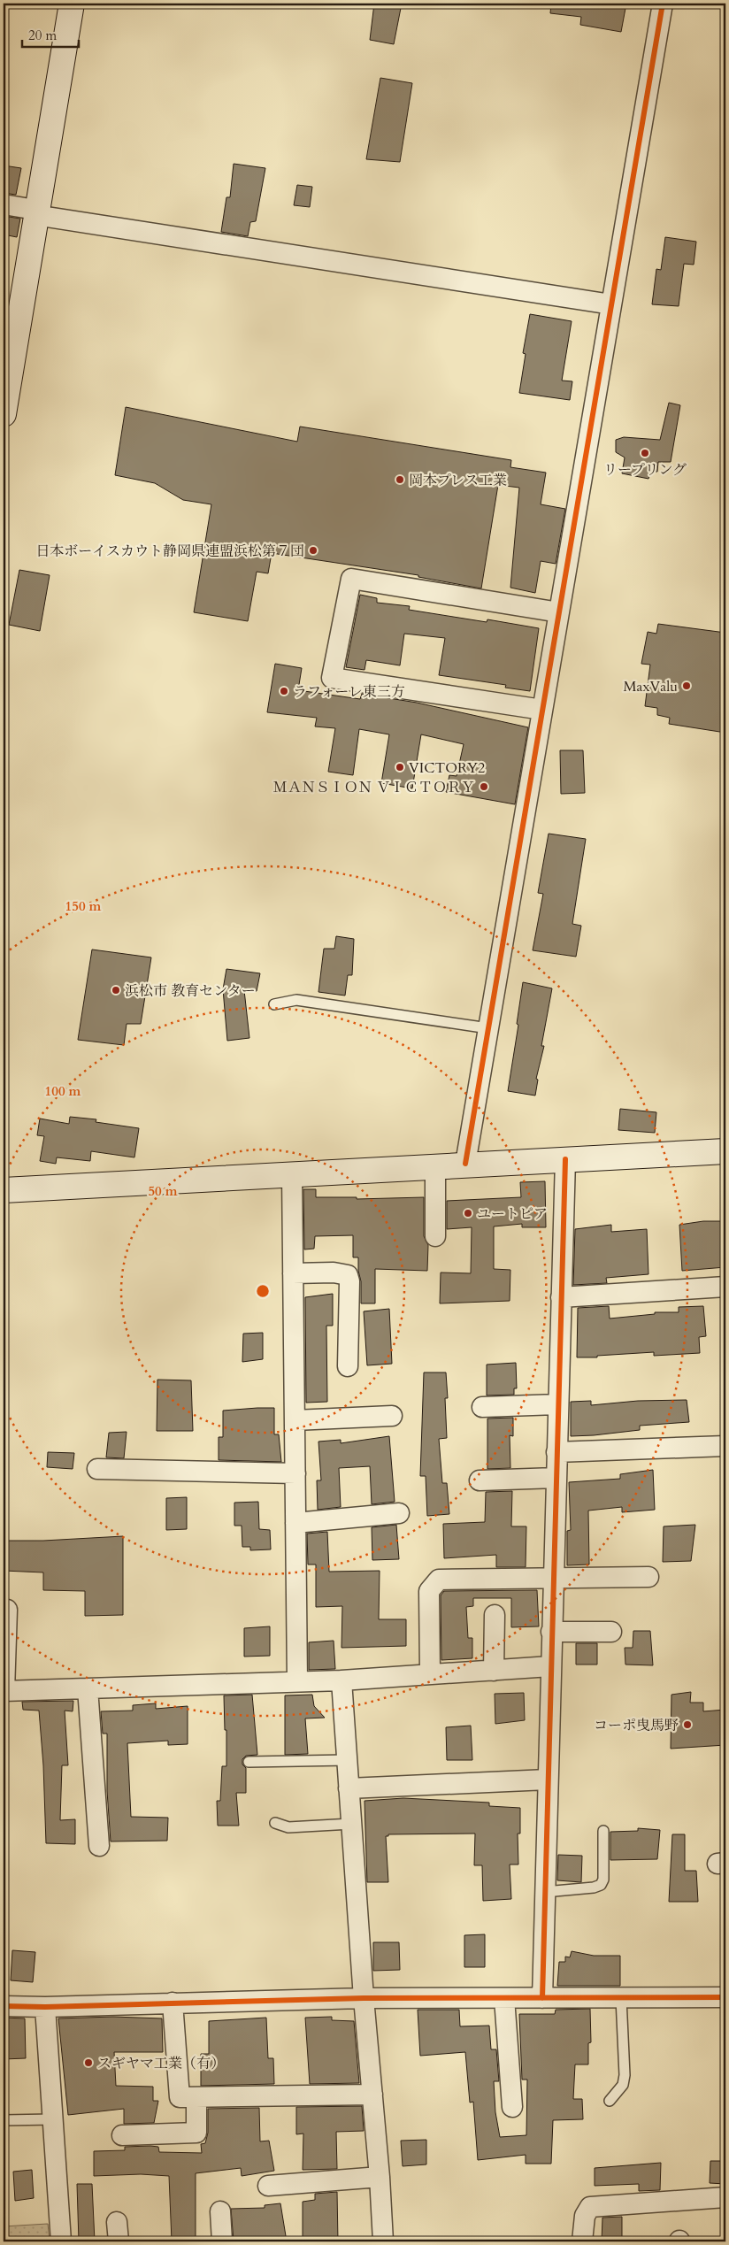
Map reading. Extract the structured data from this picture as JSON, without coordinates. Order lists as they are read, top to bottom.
{
  "places": [
    "リープリング",
    "岡本プレス工業",
    "日本ボーイスカウト静岡県連盟浜松第７団",
    "MaxValu",
    "ラフォーレ東三方",
    "VICTORY2",
    "ＭＡＮＳＩＯＮ ＶＩＣＴＯＲＹ",
    "浜松市 教育センター",
    "ユートピア",
    "コーポ曳馬野",
    "スギヤマ工業（有）"
  ],
  "scale_bar": "20 m",
  "rings": ["150 m", "100 m", "50 m"]
}
